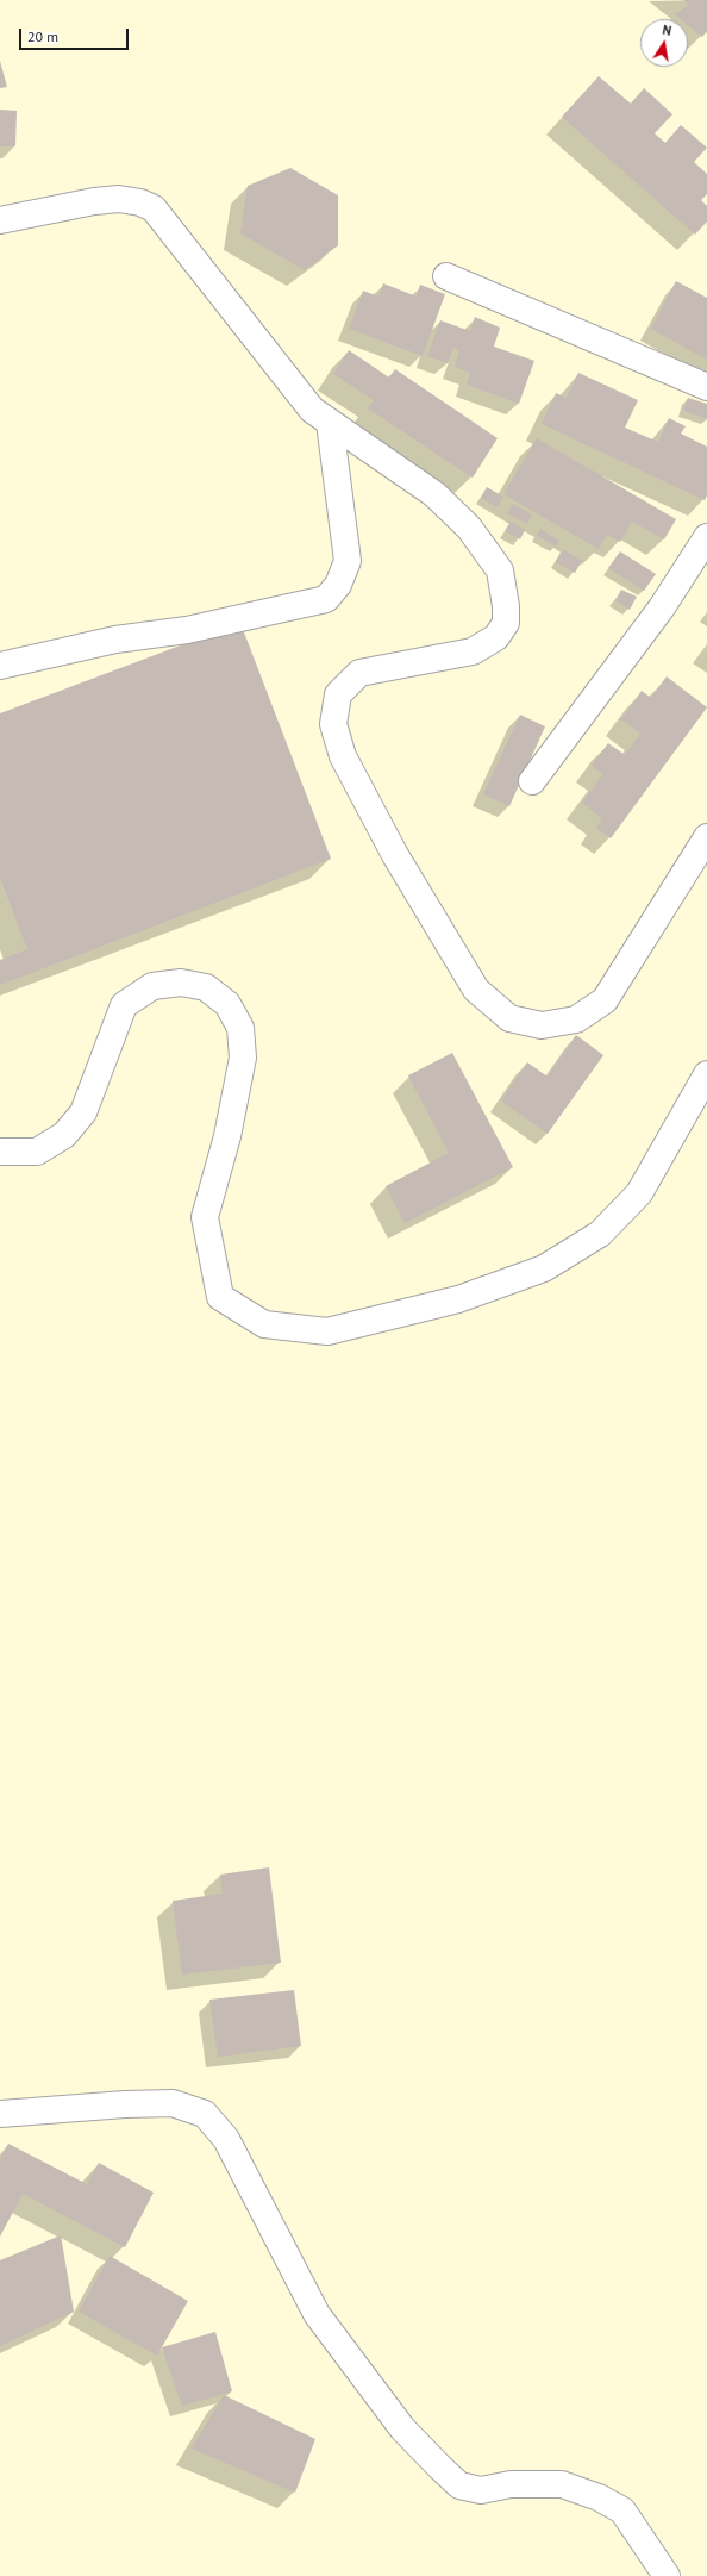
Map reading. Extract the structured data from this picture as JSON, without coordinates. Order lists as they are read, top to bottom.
{
  "scale_bar": "20 m",
  "north": "top"
}
